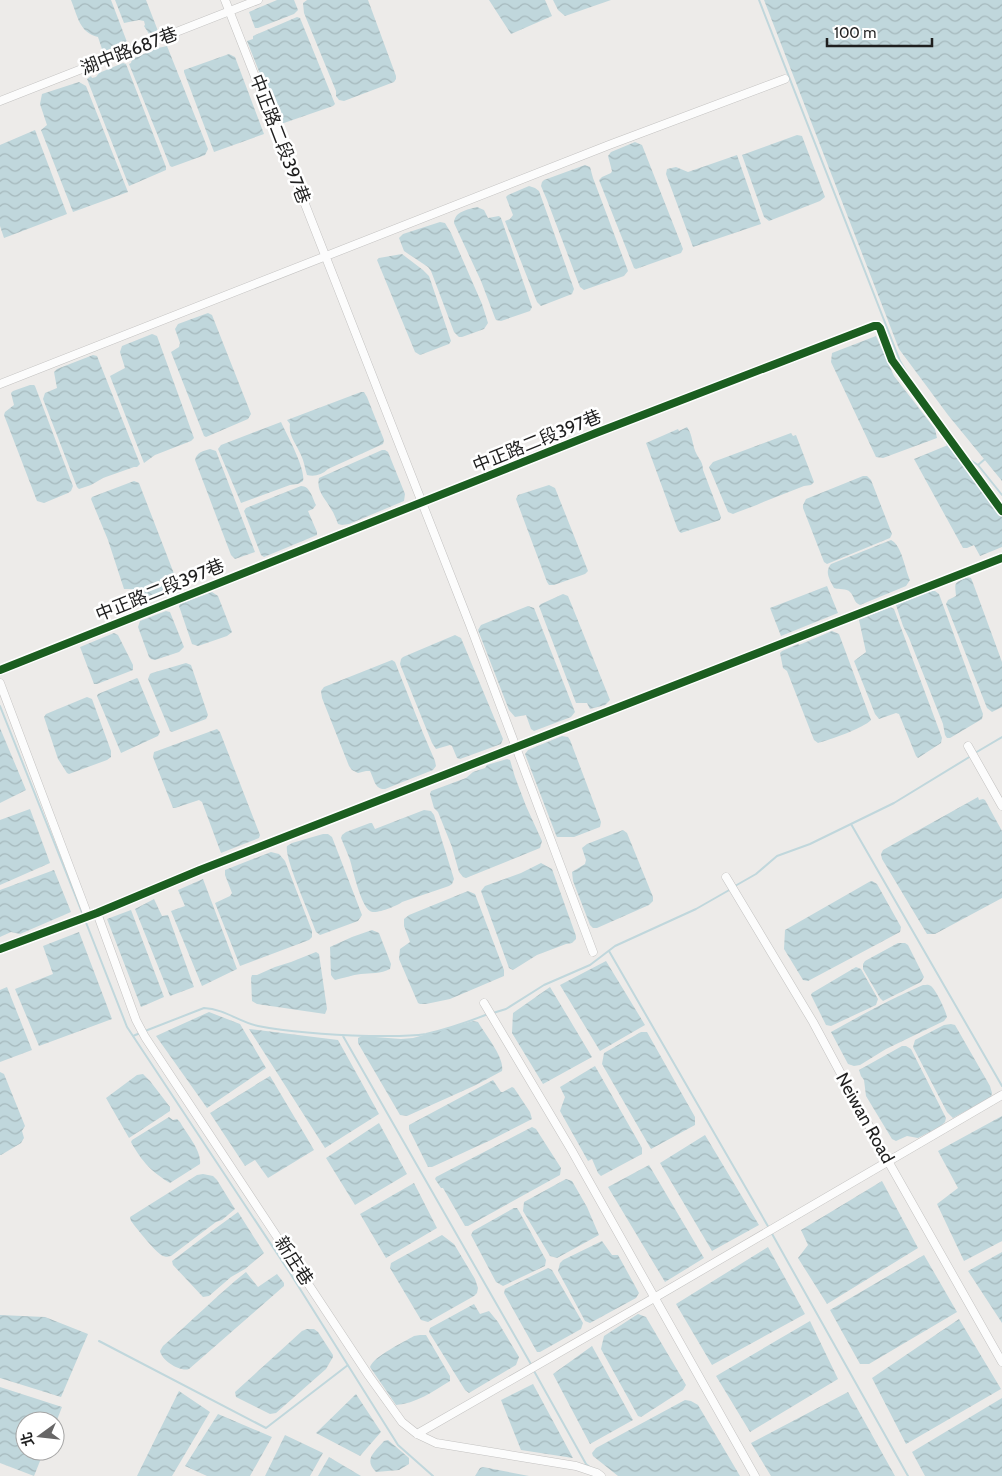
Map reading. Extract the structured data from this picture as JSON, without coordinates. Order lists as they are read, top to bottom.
{
  "streets": {
    "street": [
      "湖中路687巷",
      "中正路二段397巷",
      "Neiwan Road",
      "新庄巷"
    ]
  },
  "crossings": [
    ["湖中路687巷", "中正路二段397巷"]
  ],
  "scale_bar": "100 m",
  "north": "left"
}
